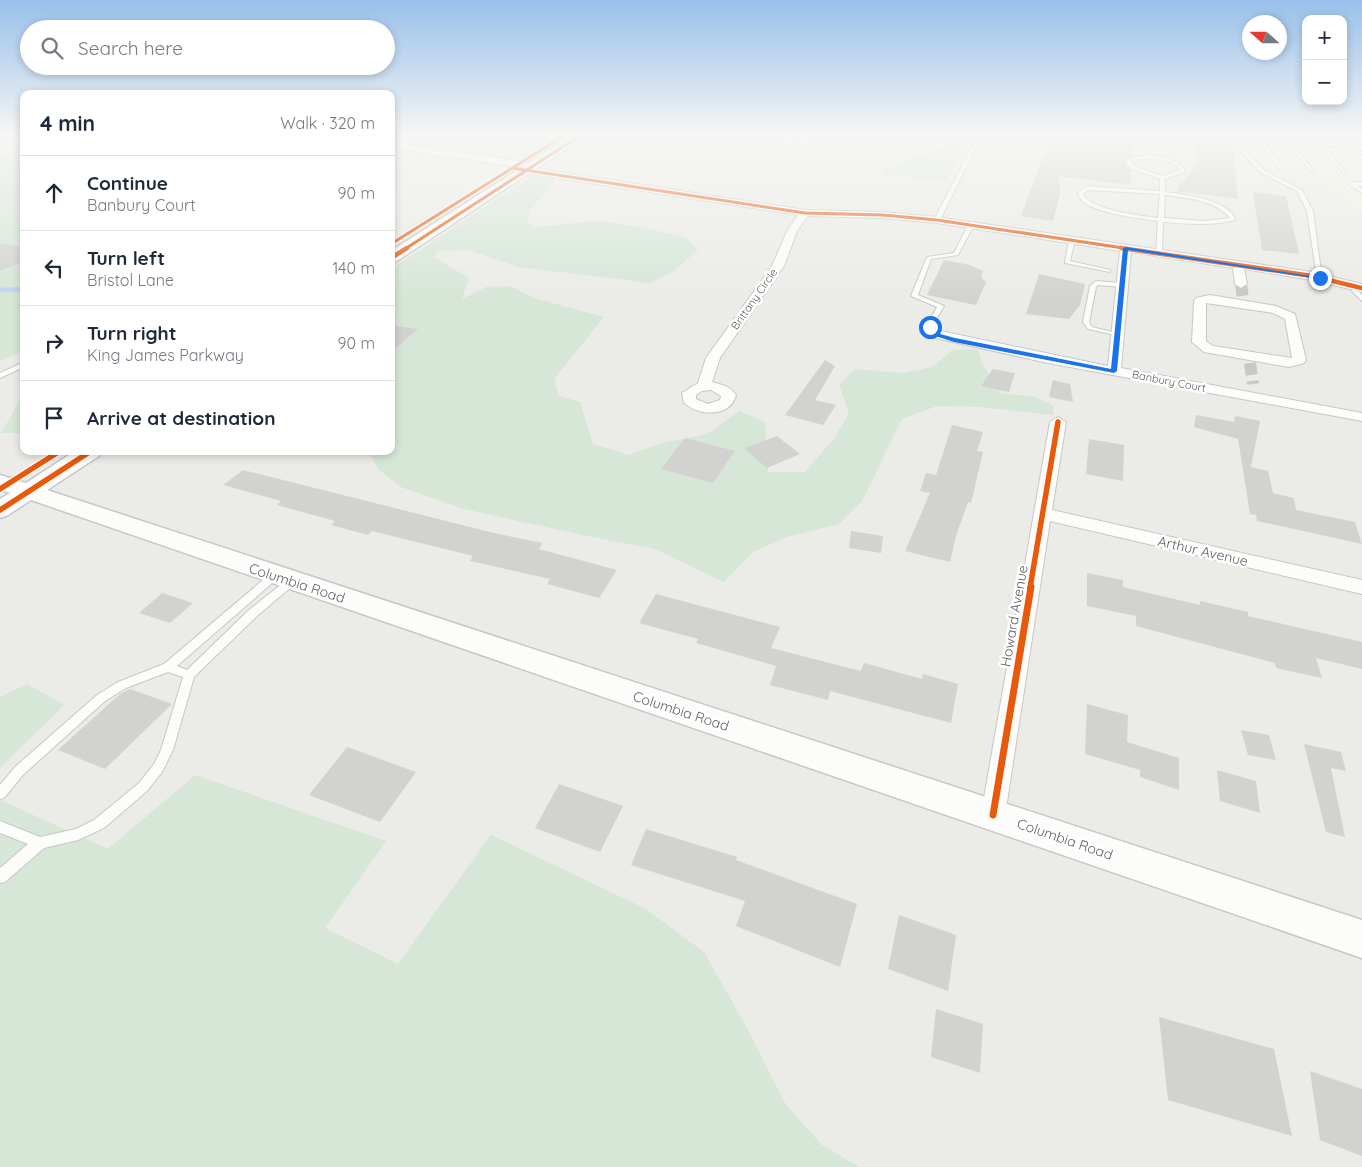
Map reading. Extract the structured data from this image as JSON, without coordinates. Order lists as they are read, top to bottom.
{
  "streets": {
    "main road": ["Columbia Road"],
    "street": [
      "Brittany Circle",
      "Banbury Court",
      "Arthur Avenue",
      "Howard Avenue"
    ]
  },
  "crossings": [
    ["Arthur Avenue", "Howard Avenue"],
    ["Columbia Road", "Howard Avenue"]
  ],
  "north": "left",
  "page": {
    "map_buttons": ["+", "−"],
    "search": "Search here",
    "heading": ["4 min", "Walk · 320 m"],
    "list": [
      ["Continue", "Banbury Court", "90 m"],
      ["Turn left", "Bristol Lane", "140 m"],
      ["Turn right", "King James Parkway", "90 m"],
      "Arrive at destination"
    ]
  }
}
